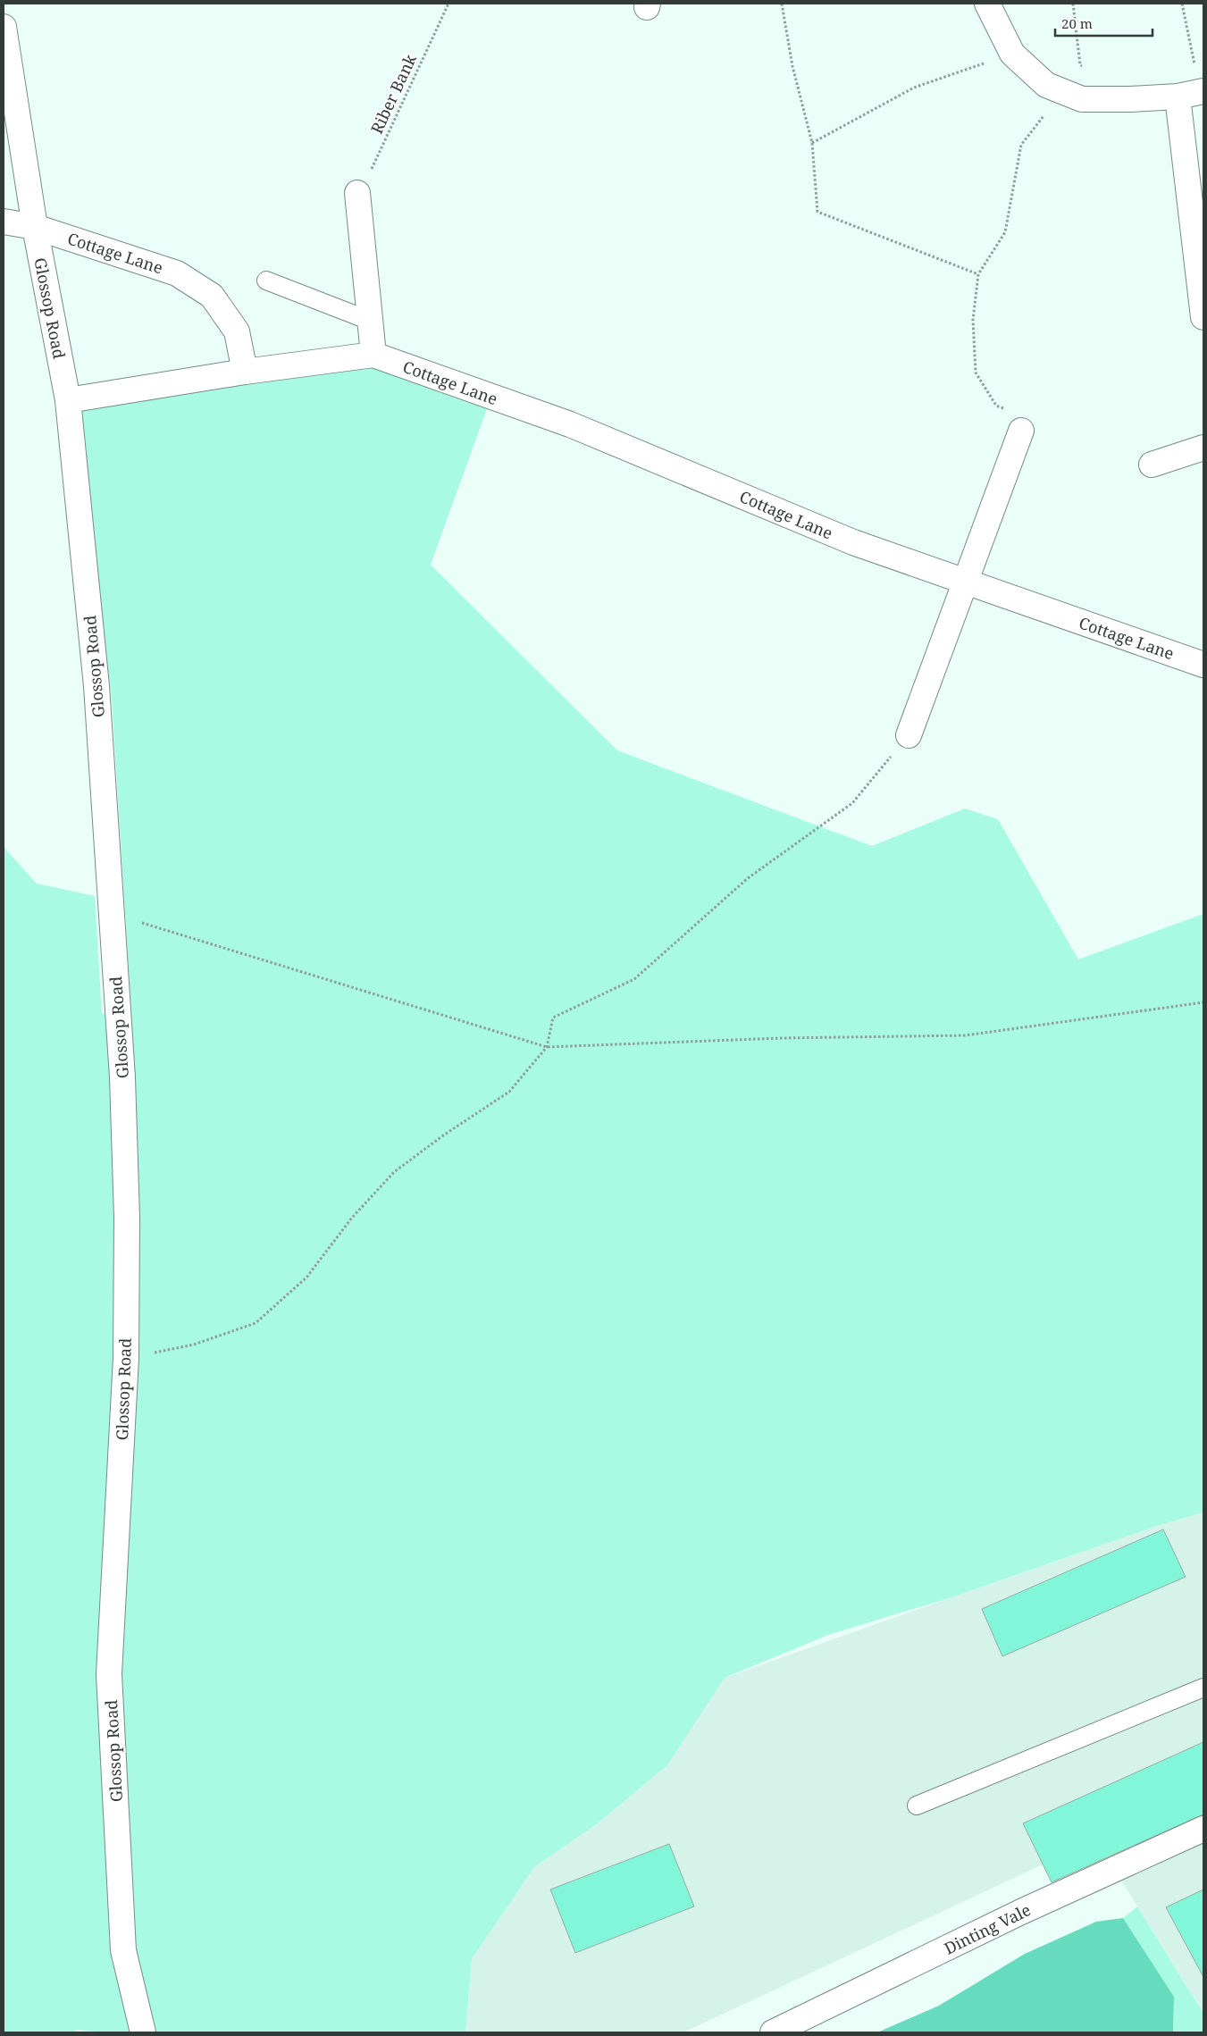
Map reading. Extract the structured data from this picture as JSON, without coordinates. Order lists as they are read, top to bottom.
{
  "streets": {
    "street": ["Cottage Lane", "Glossop Road", "Dinting Vale"],
    "path": ["Riber Bank"]
  },
  "crossings": [
    ["Cottage Lane", "Glossop Road"]
  ],
  "scale_bar": "20 m"
}
